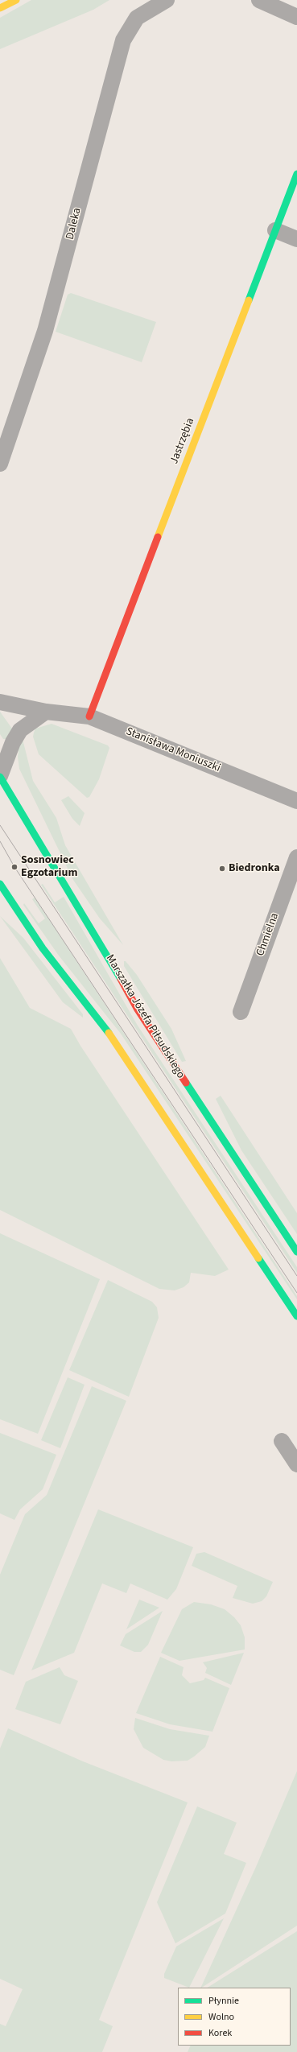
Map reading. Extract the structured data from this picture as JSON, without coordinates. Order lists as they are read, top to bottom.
{
  "streets": {
    "main road": ["Jastrzębia", "Marszałka Józefa Piłsudskiego"],
    "street": ["Daleka", "Stanisława Moniuszki", "Chmielna"]
  },
  "crossings": [
    ["Jastrzębia", "Stanisława Moniuszki"]
  ],
  "places": ["Sosnowiec Egzotarium", "Biedronka"],
  "legend": ["Płynnie", "Wolno", "Korek"]
}
